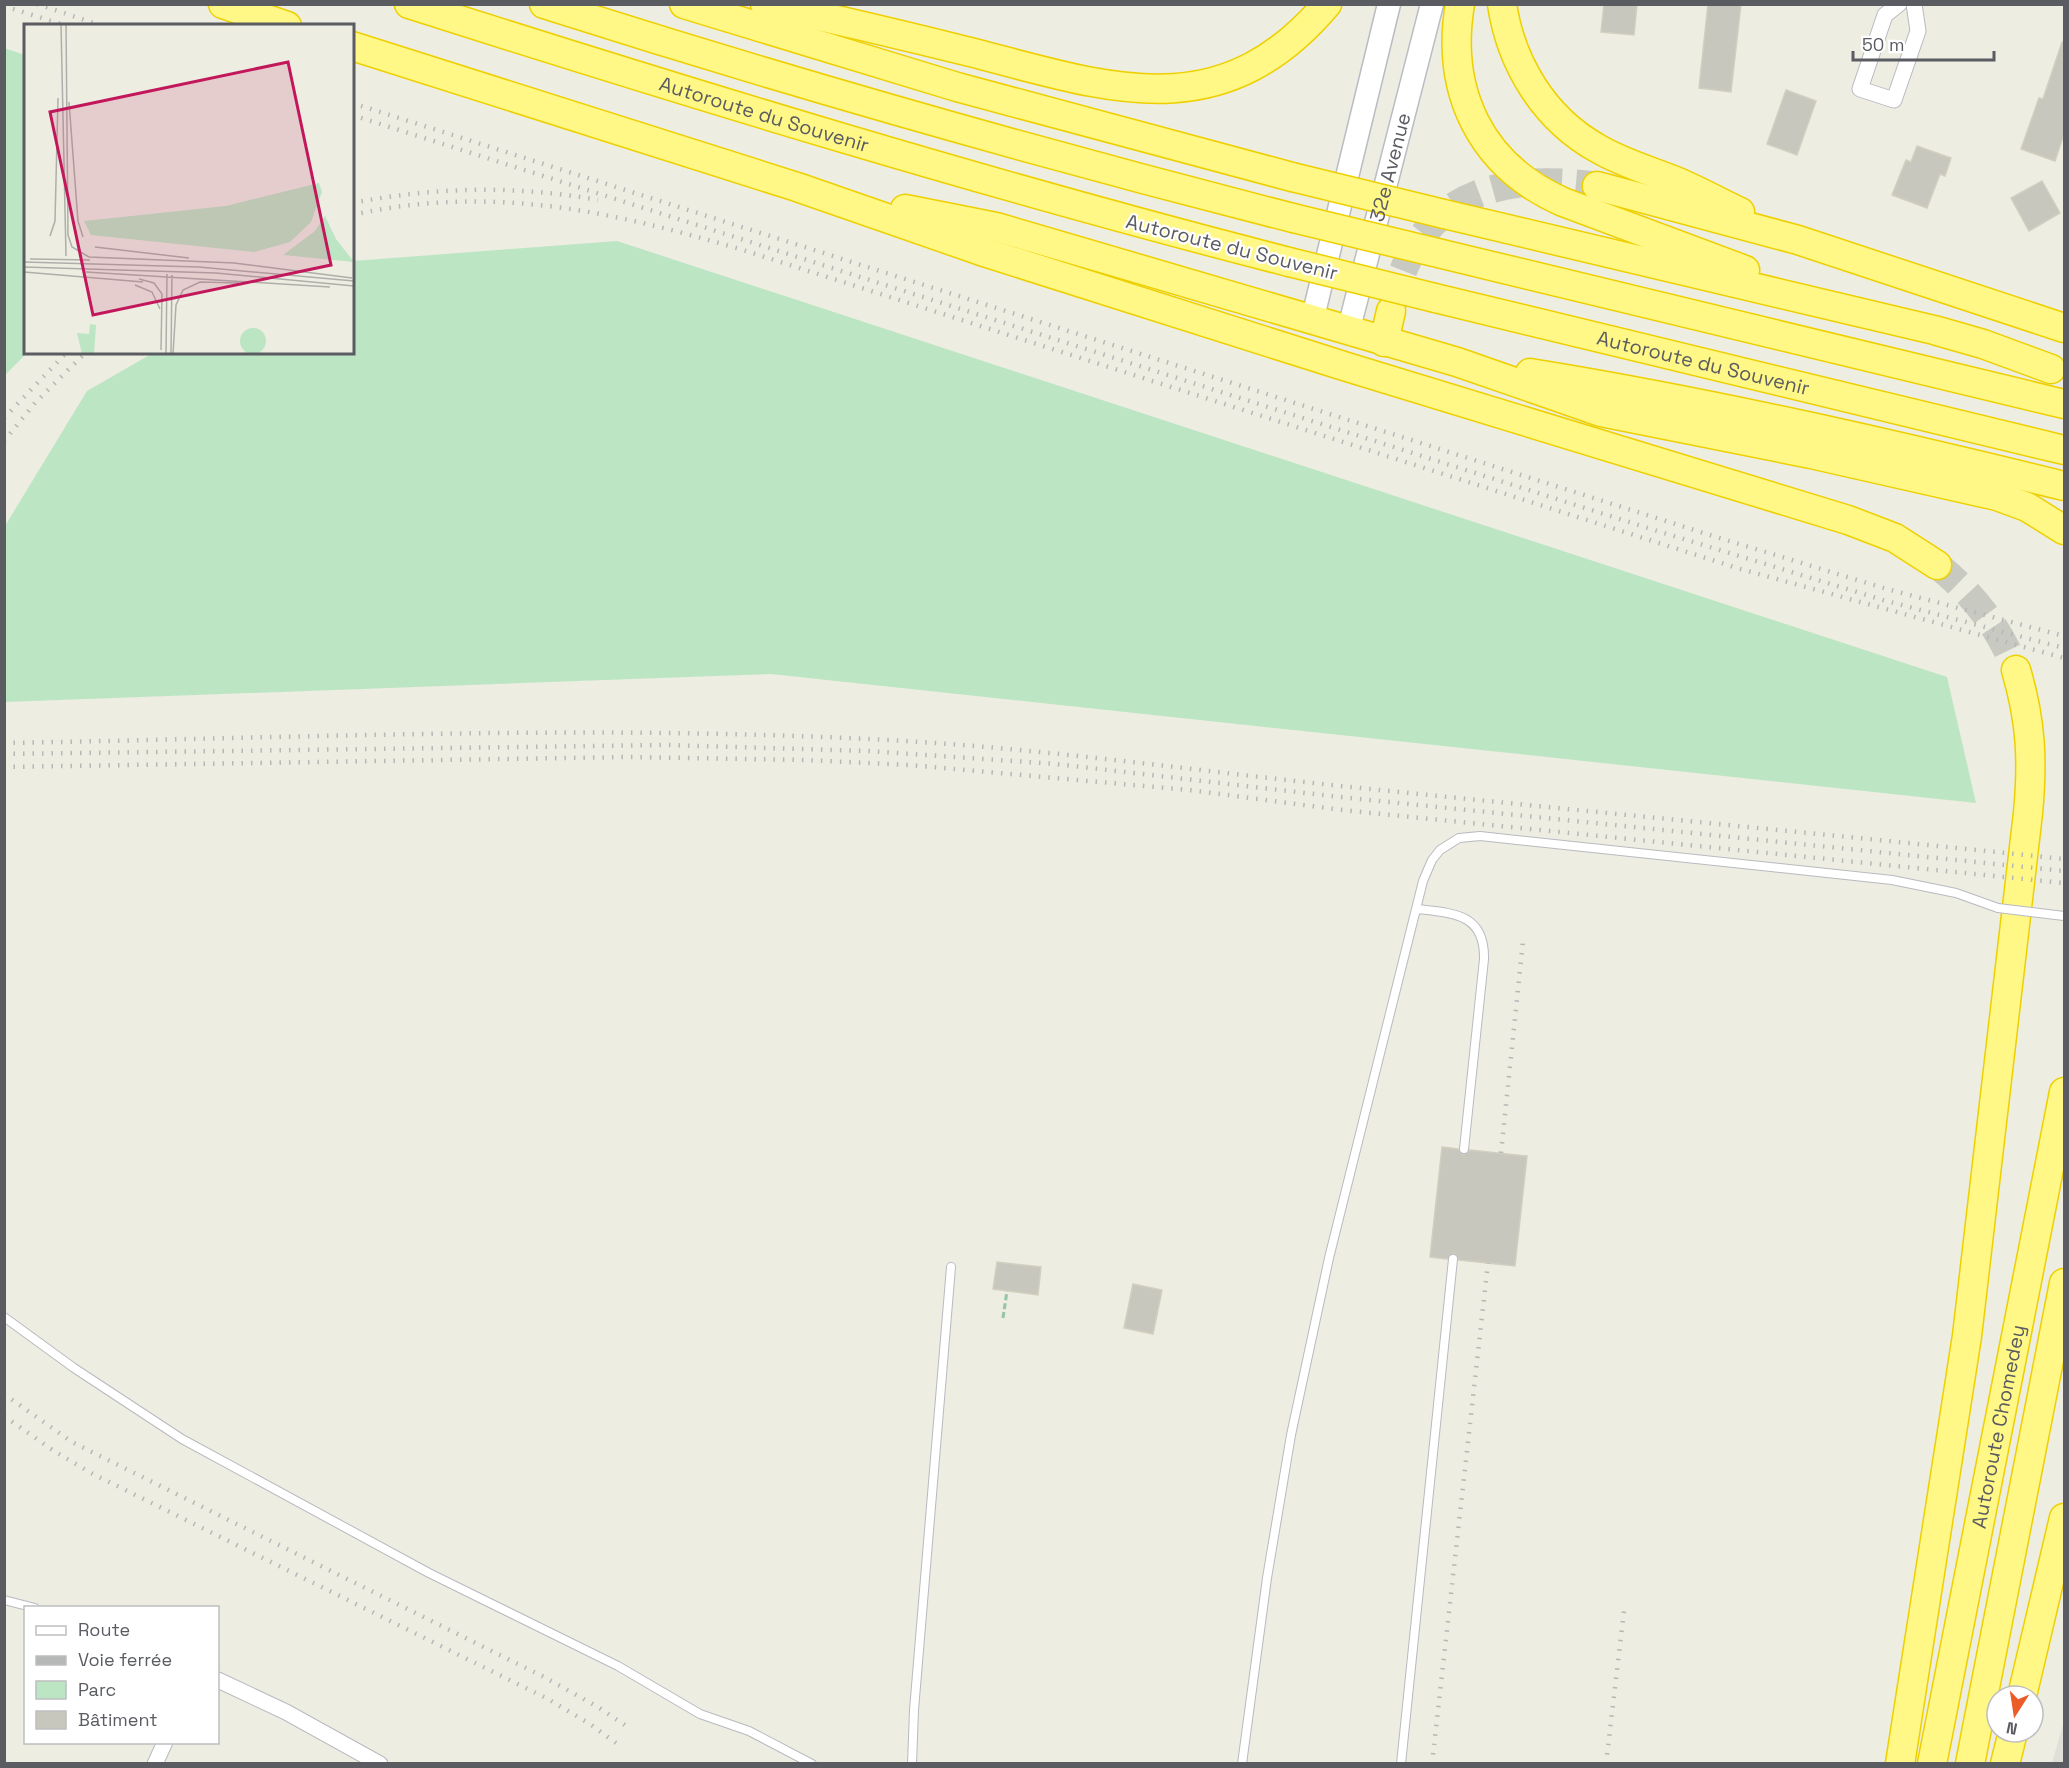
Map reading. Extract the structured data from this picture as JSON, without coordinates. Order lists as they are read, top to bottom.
{
  "streets": {
    "highway": ["Autoroute du Souvenir", "Autoroute Chomedey"],
    "main road": ["32e Avenue"]
  },
  "legend": [
    "Route",
    "Voie ferrée",
    "Parc",
    "Bâtiment"
  ],
  "scale_bar": "50 m",
  "north": "bottom"
}
